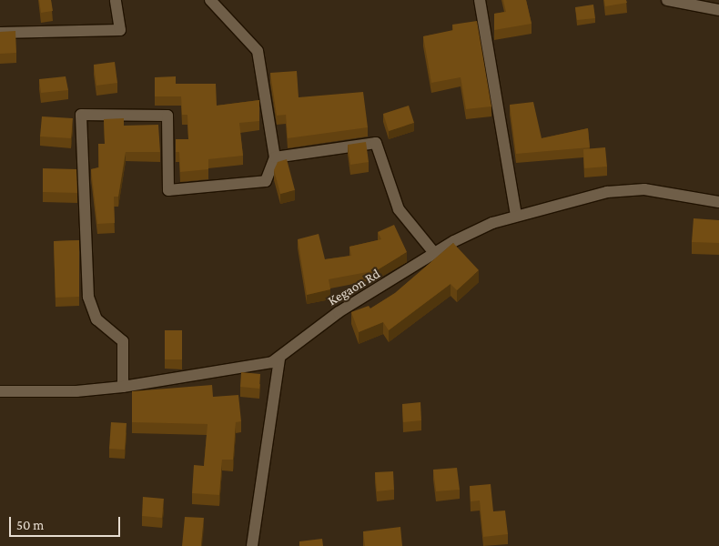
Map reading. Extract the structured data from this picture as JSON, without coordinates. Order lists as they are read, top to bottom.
{
  "streets": {
    "street": ["Kegaon Rd"]
  },
  "scale_bar": "50 m"
}
